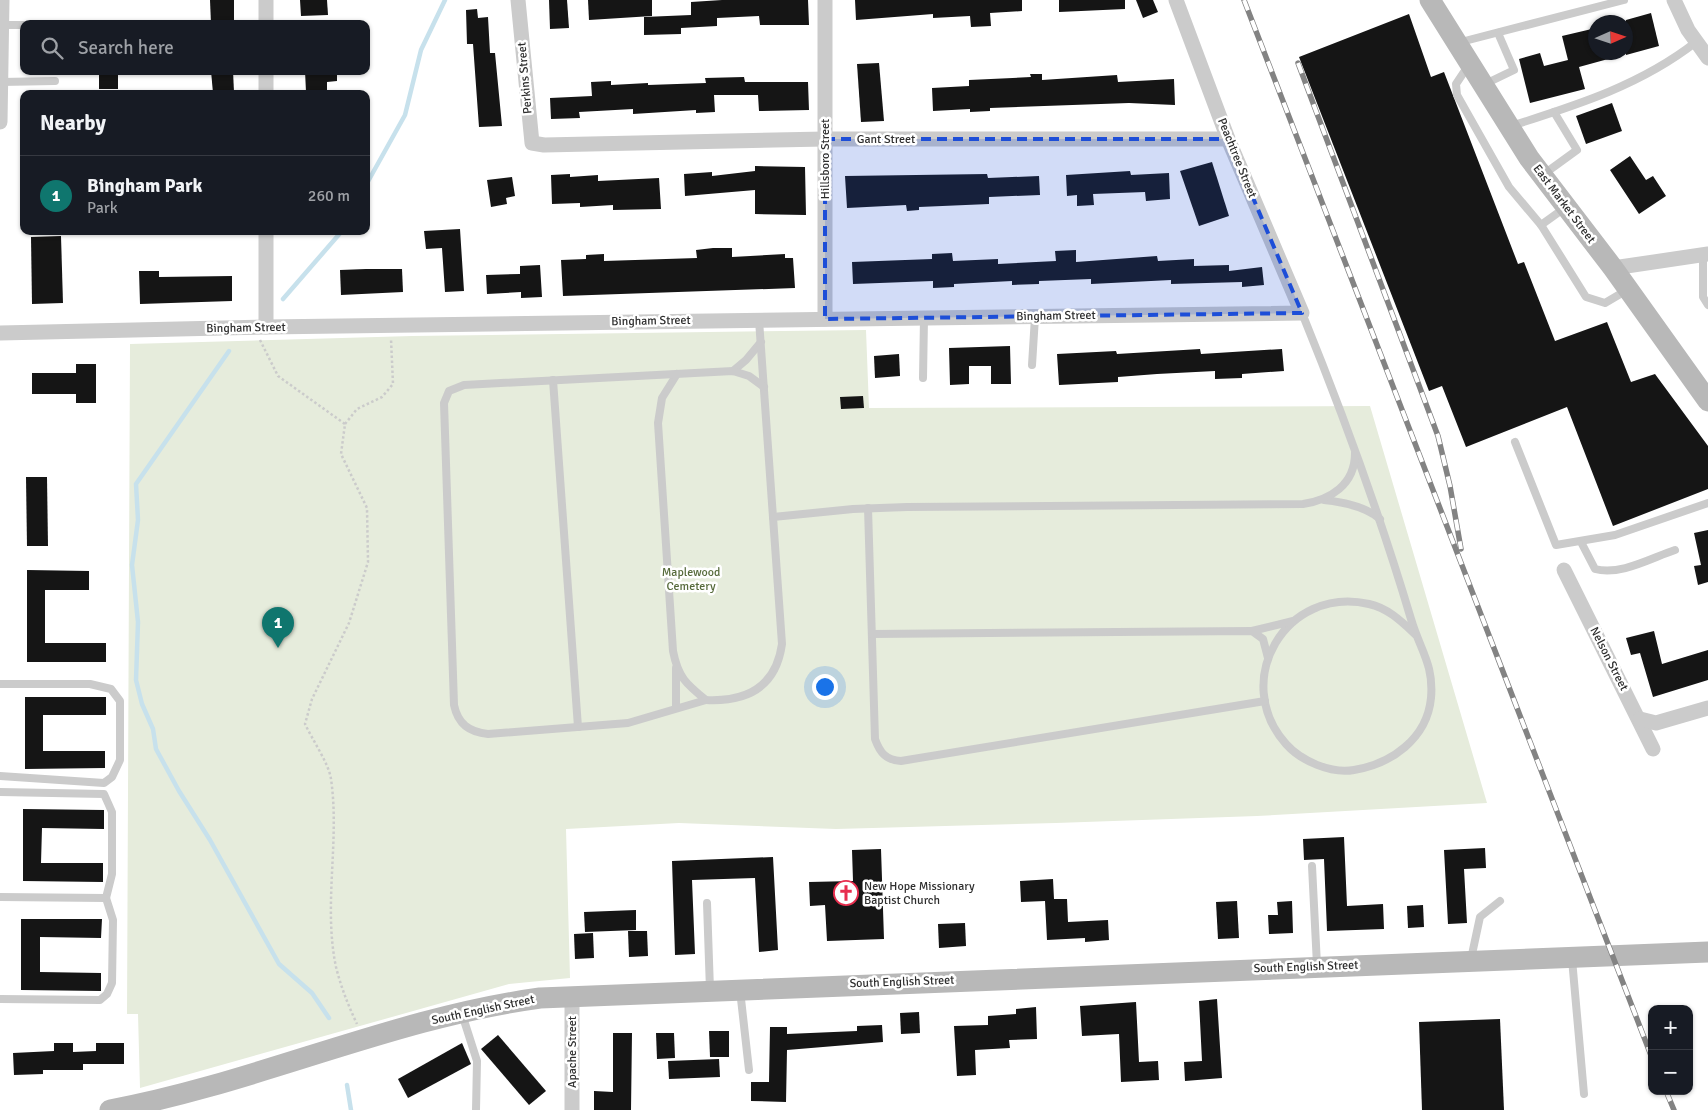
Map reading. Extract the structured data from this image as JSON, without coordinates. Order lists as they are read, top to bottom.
{
  "streets": {
    "street": [
      "Perkins Street",
      "Gant Street",
      "Peachtree Street",
      "Hillsboro Street",
      "East Market Street",
      "Bingham Street",
      "Nelson Street",
      "South English Street",
      "Apache Street"
    ]
  },
  "crossings": [
    ["Perkins Street", "Gant Street"],
    ["Gant Street", "Peachtree Street"],
    ["Gant Street", "Hillsboro Street"],
    ["Peachtree Street", "Bingham Street"],
    ["Hillsboro Street", "Bingham Street"],
    ["South English Street", "Apache Street"]
  ],
  "parks": ["Maplewood Cemetery"],
  "places": {
    "church": ["New Hope Missionary Baptist Church"]
  },
  "north": "right",
  "page": {
    "search": "Search here",
    "heading": "Nearby",
    "list": [
      {
        "mark": "1",
        "name": "Bingham Park",
        "note": "Park",
        "value": "260 m"
      }
    ],
    "pins": "1",
    "map_buttons": ["+", "−"]
  }
}
